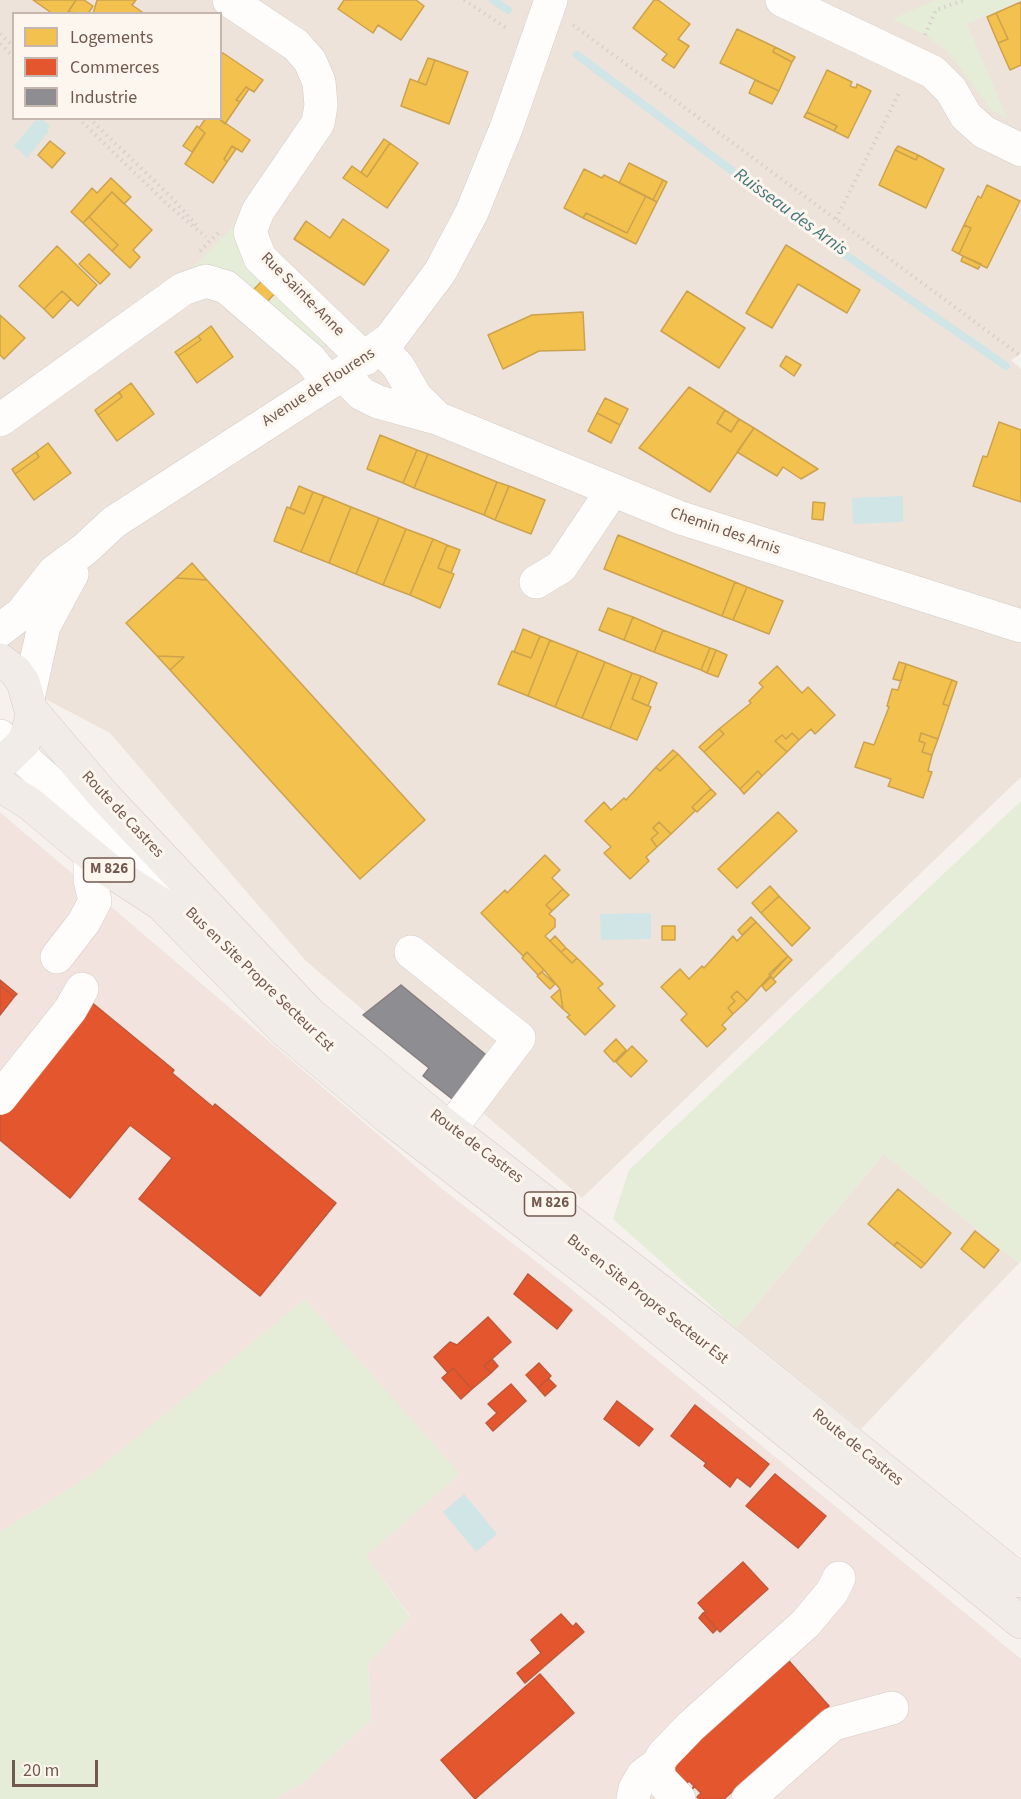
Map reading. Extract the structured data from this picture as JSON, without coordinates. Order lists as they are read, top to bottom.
{
  "streets": {
    "main road": ["Route de Castres", "M 826"],
    "street": [
      "Rue Sainte-Anne",
      "Avenue de Flourens",
      "Chemin des Arnis",
      "Bus en Site Propre Secteur Est"
    ]
  },
  "crossings": [
    ["Rue Sainte-Anne", "Avenue de Flourens"],
    ["Rue Sainte-Anne", "Chemin des Arnis"],
    ["Avenue de Flourens", "Chemin des Arnis"],
    ["Avenue de Flourens", "Route de Castres"],
    ["Avenue de Flourens", "M 826"],
    ["Route de Castres", "M 826"],
    ["Route de Castres", "Bus en Site Propre Secteur Est"]
  ],
  "water": ["Ruisseau des Arnis"],
  "legend": ["Logements", "Commerces", "Industrie"],
  "scale_bar": "20 m"
}
